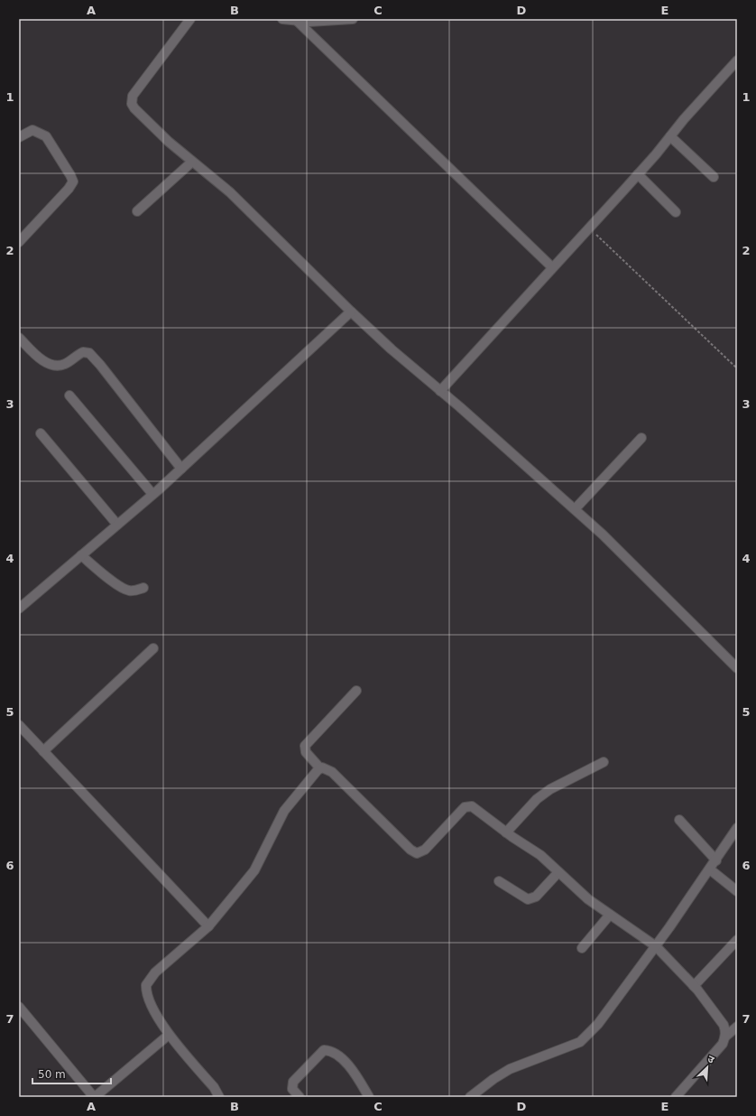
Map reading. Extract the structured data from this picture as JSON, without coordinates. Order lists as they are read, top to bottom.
{
  "scale_bar": "50 m",
  "north": "top right",
  "grid": {
    "columns": [
      "A",
      "B",
      "C",
      "D",
      "E"
    ],
    "rows": [
      "1",
      "2",
      "3",
      "4",
      "5",
      "6",
      "7"
    ]
  }
}
